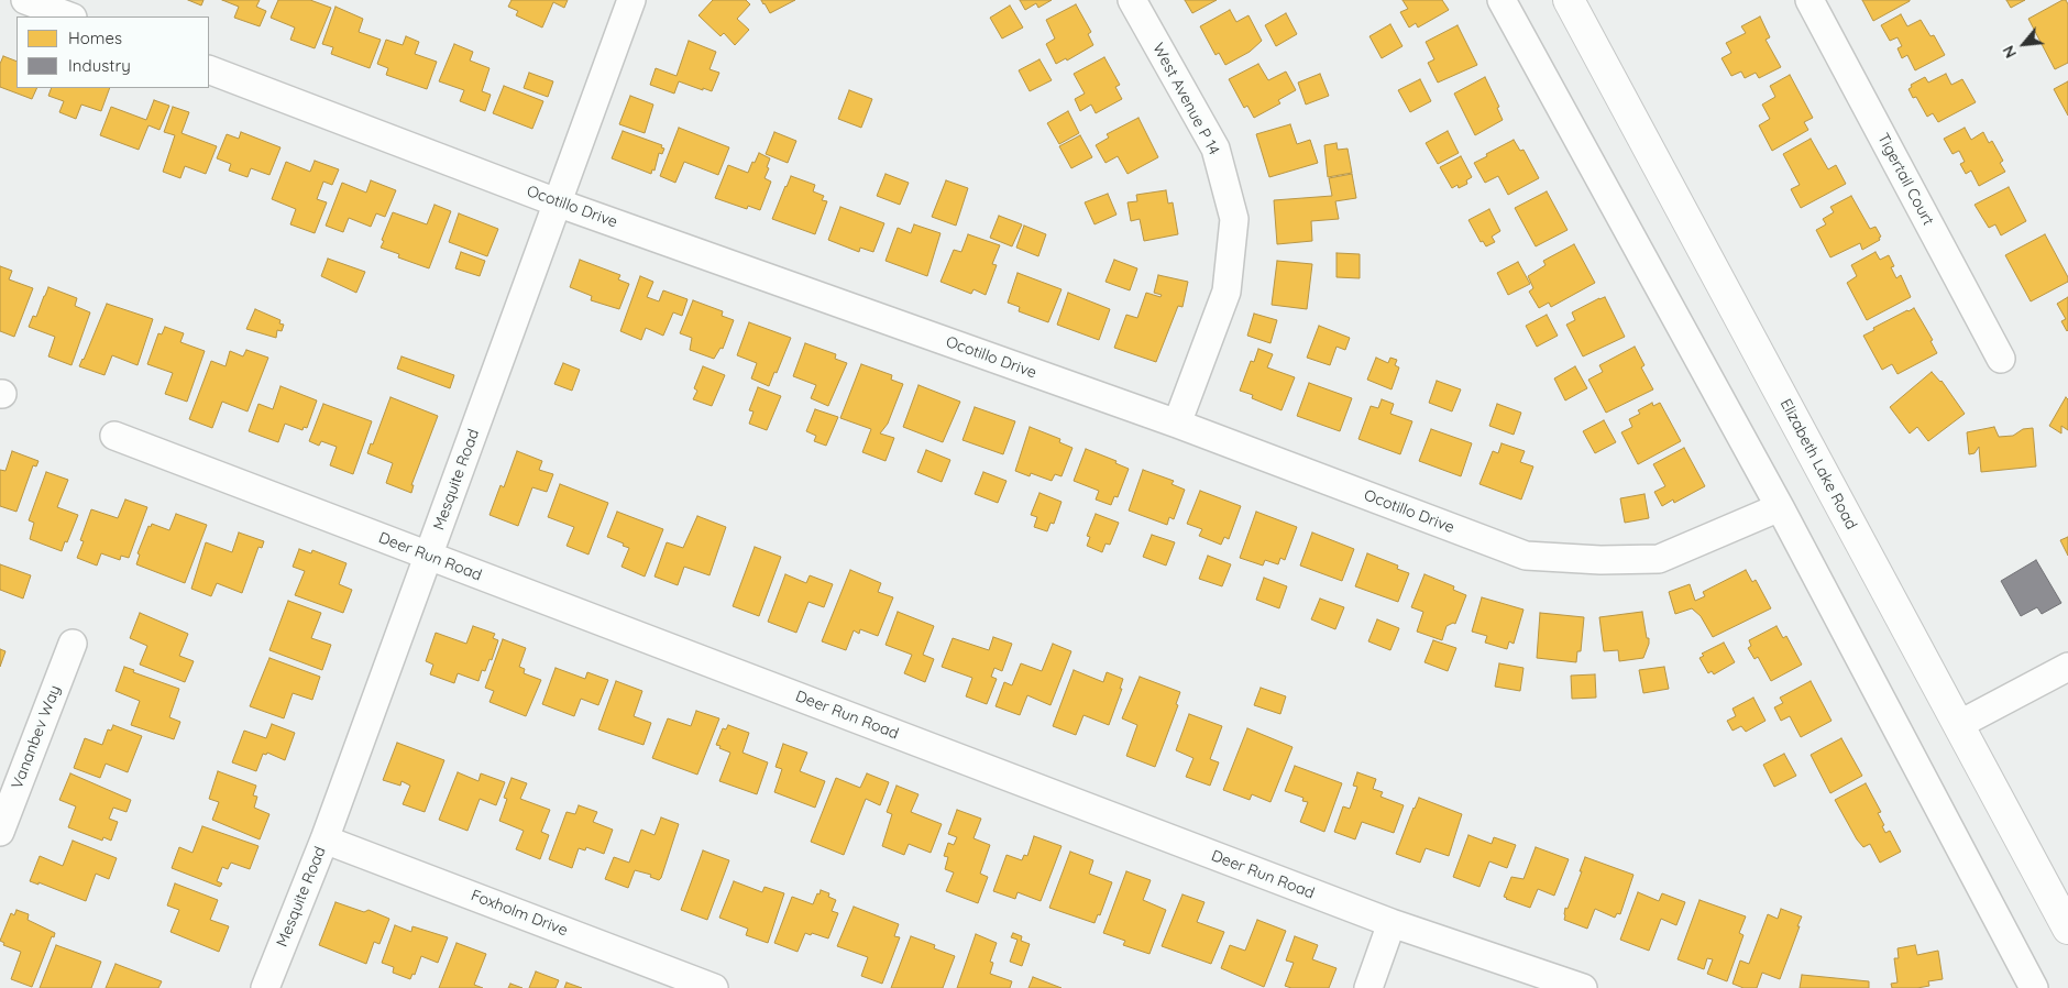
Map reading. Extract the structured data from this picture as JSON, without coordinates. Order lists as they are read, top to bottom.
{
  "streets": {
    "main road": ["Elizabeth Lake Road"],
    "street": [
      "West Avenue P 14",
      "Tigertail Court",
      "Ocotillo Drive",
      "Mesquite Road",
      "Deer Run Road",
      "Vananbev Way",
      "Foxholm Drive"
    ]
  },
  "crossings": [
    ["West Avenue P 14", "Ocotillo Drive"],
    ["Ocotillo Drive", "Mesquite Road"],
    ["Mesquite Road", "Deer Run Road"],
    ["Mesquite Road", "Foxholm Drive"]
  ],
  "legend": ["Homes", "Industry"],
  "north": "bottom left"
}
